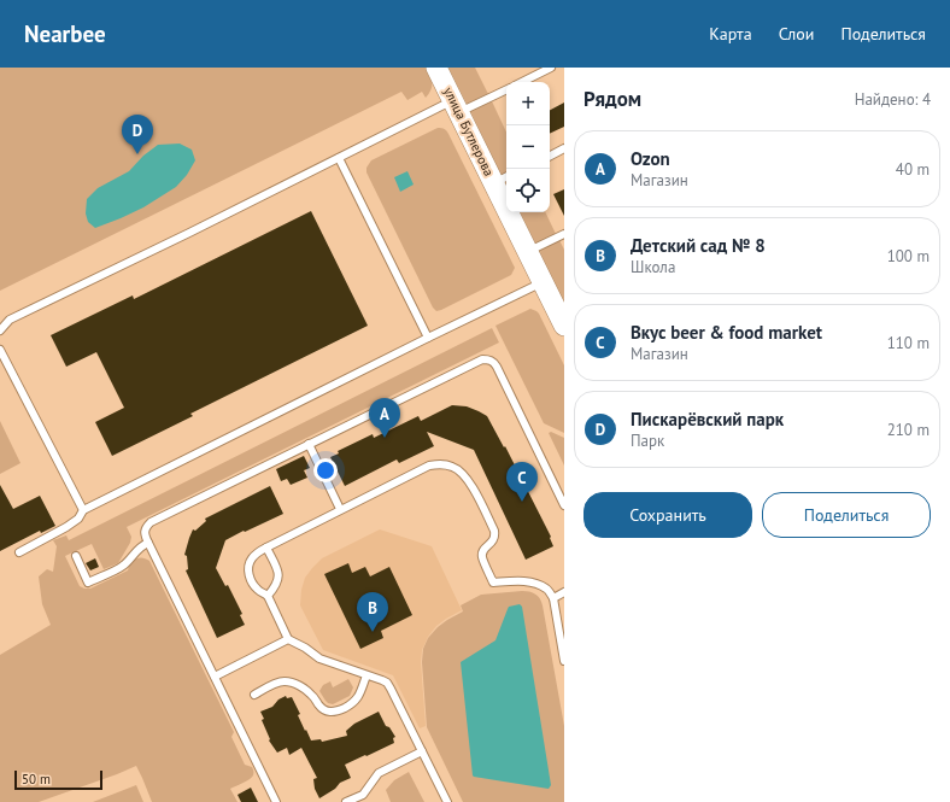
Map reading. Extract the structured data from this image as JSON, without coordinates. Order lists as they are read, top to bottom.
{
  "streets": {
    "street": ["улица Бутлерова"]
  },
  "scale_bar": "50 m",
  "page": {
    "header": "Nearbee",
    "nav": ["Карта", "Слои", "Поделиться"],
    "heading": ["Рядом", "Найдено: 4"],
    "map_buttons": ["+", "−"],
    "pins": [
      "D",
      "A",
      "C",
      "B"
    ],
    "list": [
      {
        "mark": "A",
        "name": "Ozon",
        "note": "Магазин",
        "value": "40 m"
      },
      {
        "mark": "B",
        "name": "Детский сад № 8",
        "note": "Школа",
        "value": "100 m"
      },
      {
        "mark": "C",
        "name": "Вкус beer & food market",
        "note": "Магазин",
        "value": "110 m"
      },
      {
        "mark": "D",
        "name": "Пискарёвский парк",
        "note": "Парк",
        "value": "210 m"
      }
    ],
    "buttons": ["Сохранить", "Поделиться"],
    "scale": "50 m"
  }
}
